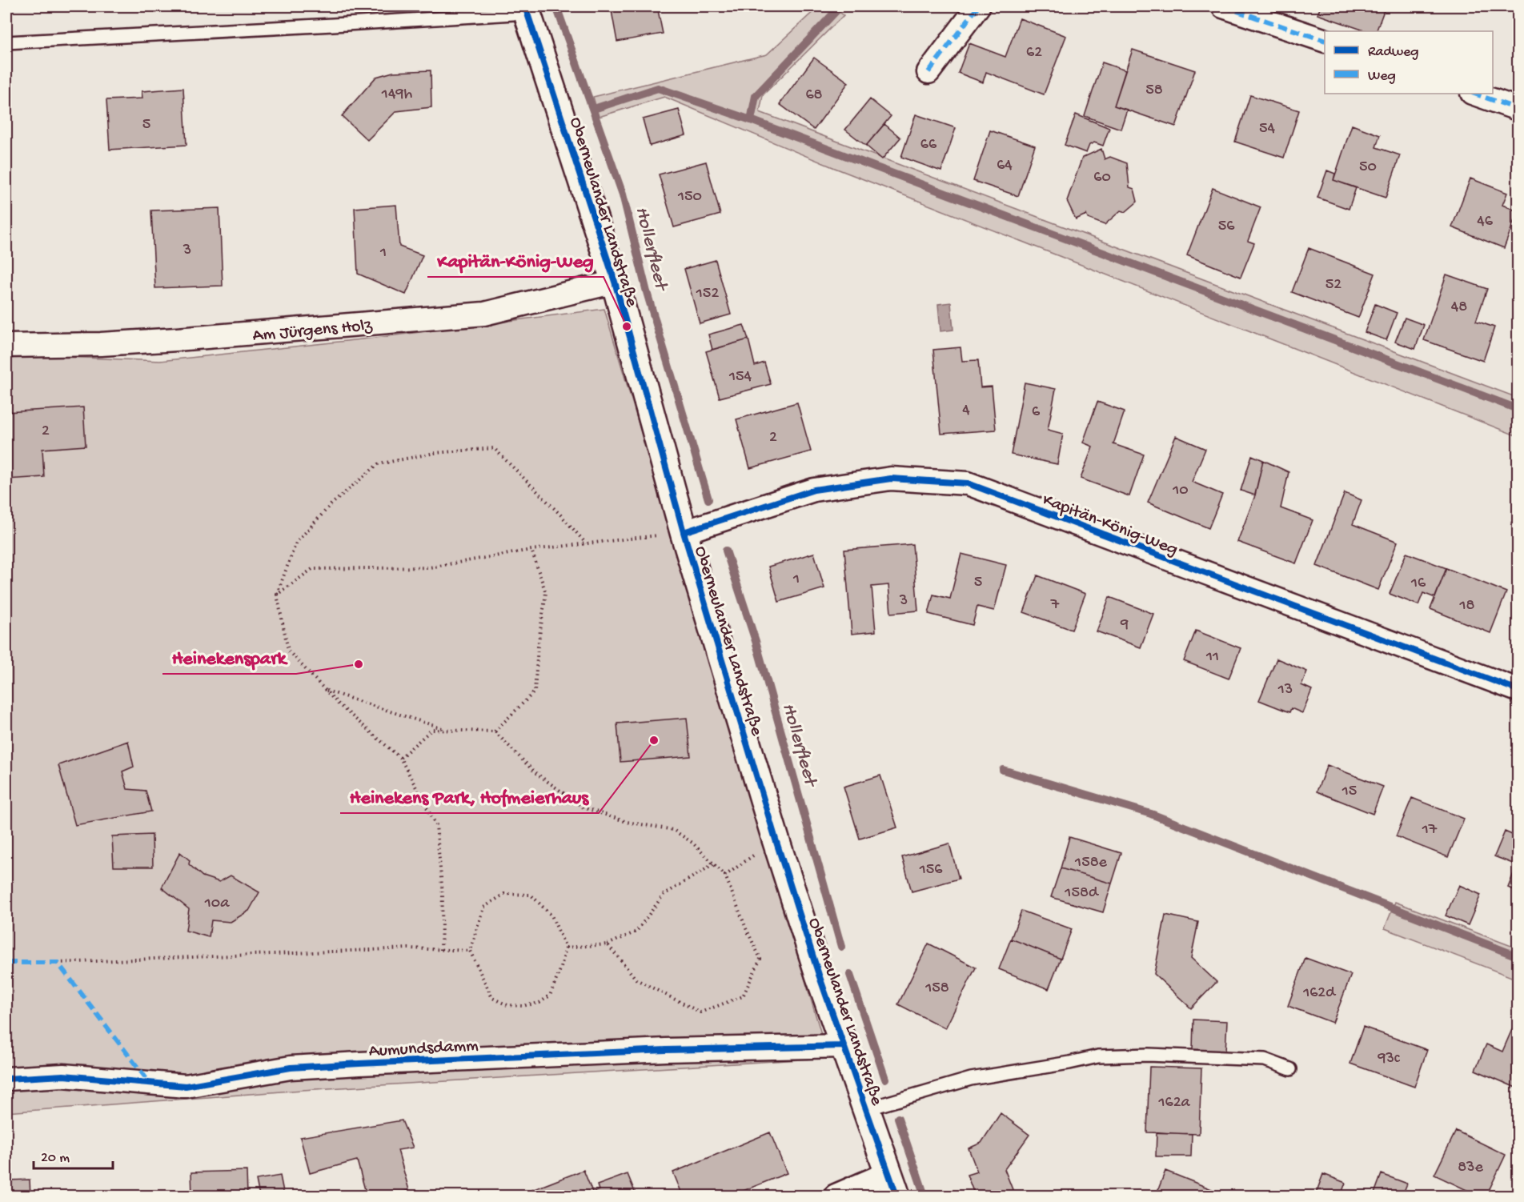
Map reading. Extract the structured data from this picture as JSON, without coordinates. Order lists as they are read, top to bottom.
{
  "streets": {
    "street": [
      "Oberneulander Landstraße",
      "Am Jürgens Holz",
      "Kapitän-König-Weg",
      "Aumundsdamm"
    ]
  },
  "crossings": [
    ["Oberneulander Landstraße", "Am Jürgens Holz"],
    ["Oberneulander Landstraße", "Kapitän-König-Weg"],
    ["Oberneulander Landstraße", "Aumundsdamm"]
  ],
  "water": ["Hollerfleet"],
  "places": ["Kapitän-König-Weg", "Heinekenspark", "Heinekens Park, Hofmeierhaus"],
  "house_numbers": [
    "62",
    "58",
    "149h",
    "68",
    "5",
    "54",
    "66",
    "64",
    "50",
    "60",
    "150",
    "46",
    "56",
    "3",
    "1",
    "52",
    "152",
    "48",
    "154",
    "4",
    "6",
    "2",
    "2",
    "10",
    "1",
    "5",
    "16",
    "3",
    "7",
    "18",
    "9",
    "11",
    "13",
    "15",
    "17",
    "158e",
    "156",
    "158d",
    "10a",
    "158",
    "162d",
    "93c",
    "162a",
    "83e"
  ],
  "legend": ["Radweg", "Weg"],
  "scale_bar": "20 m"
}
